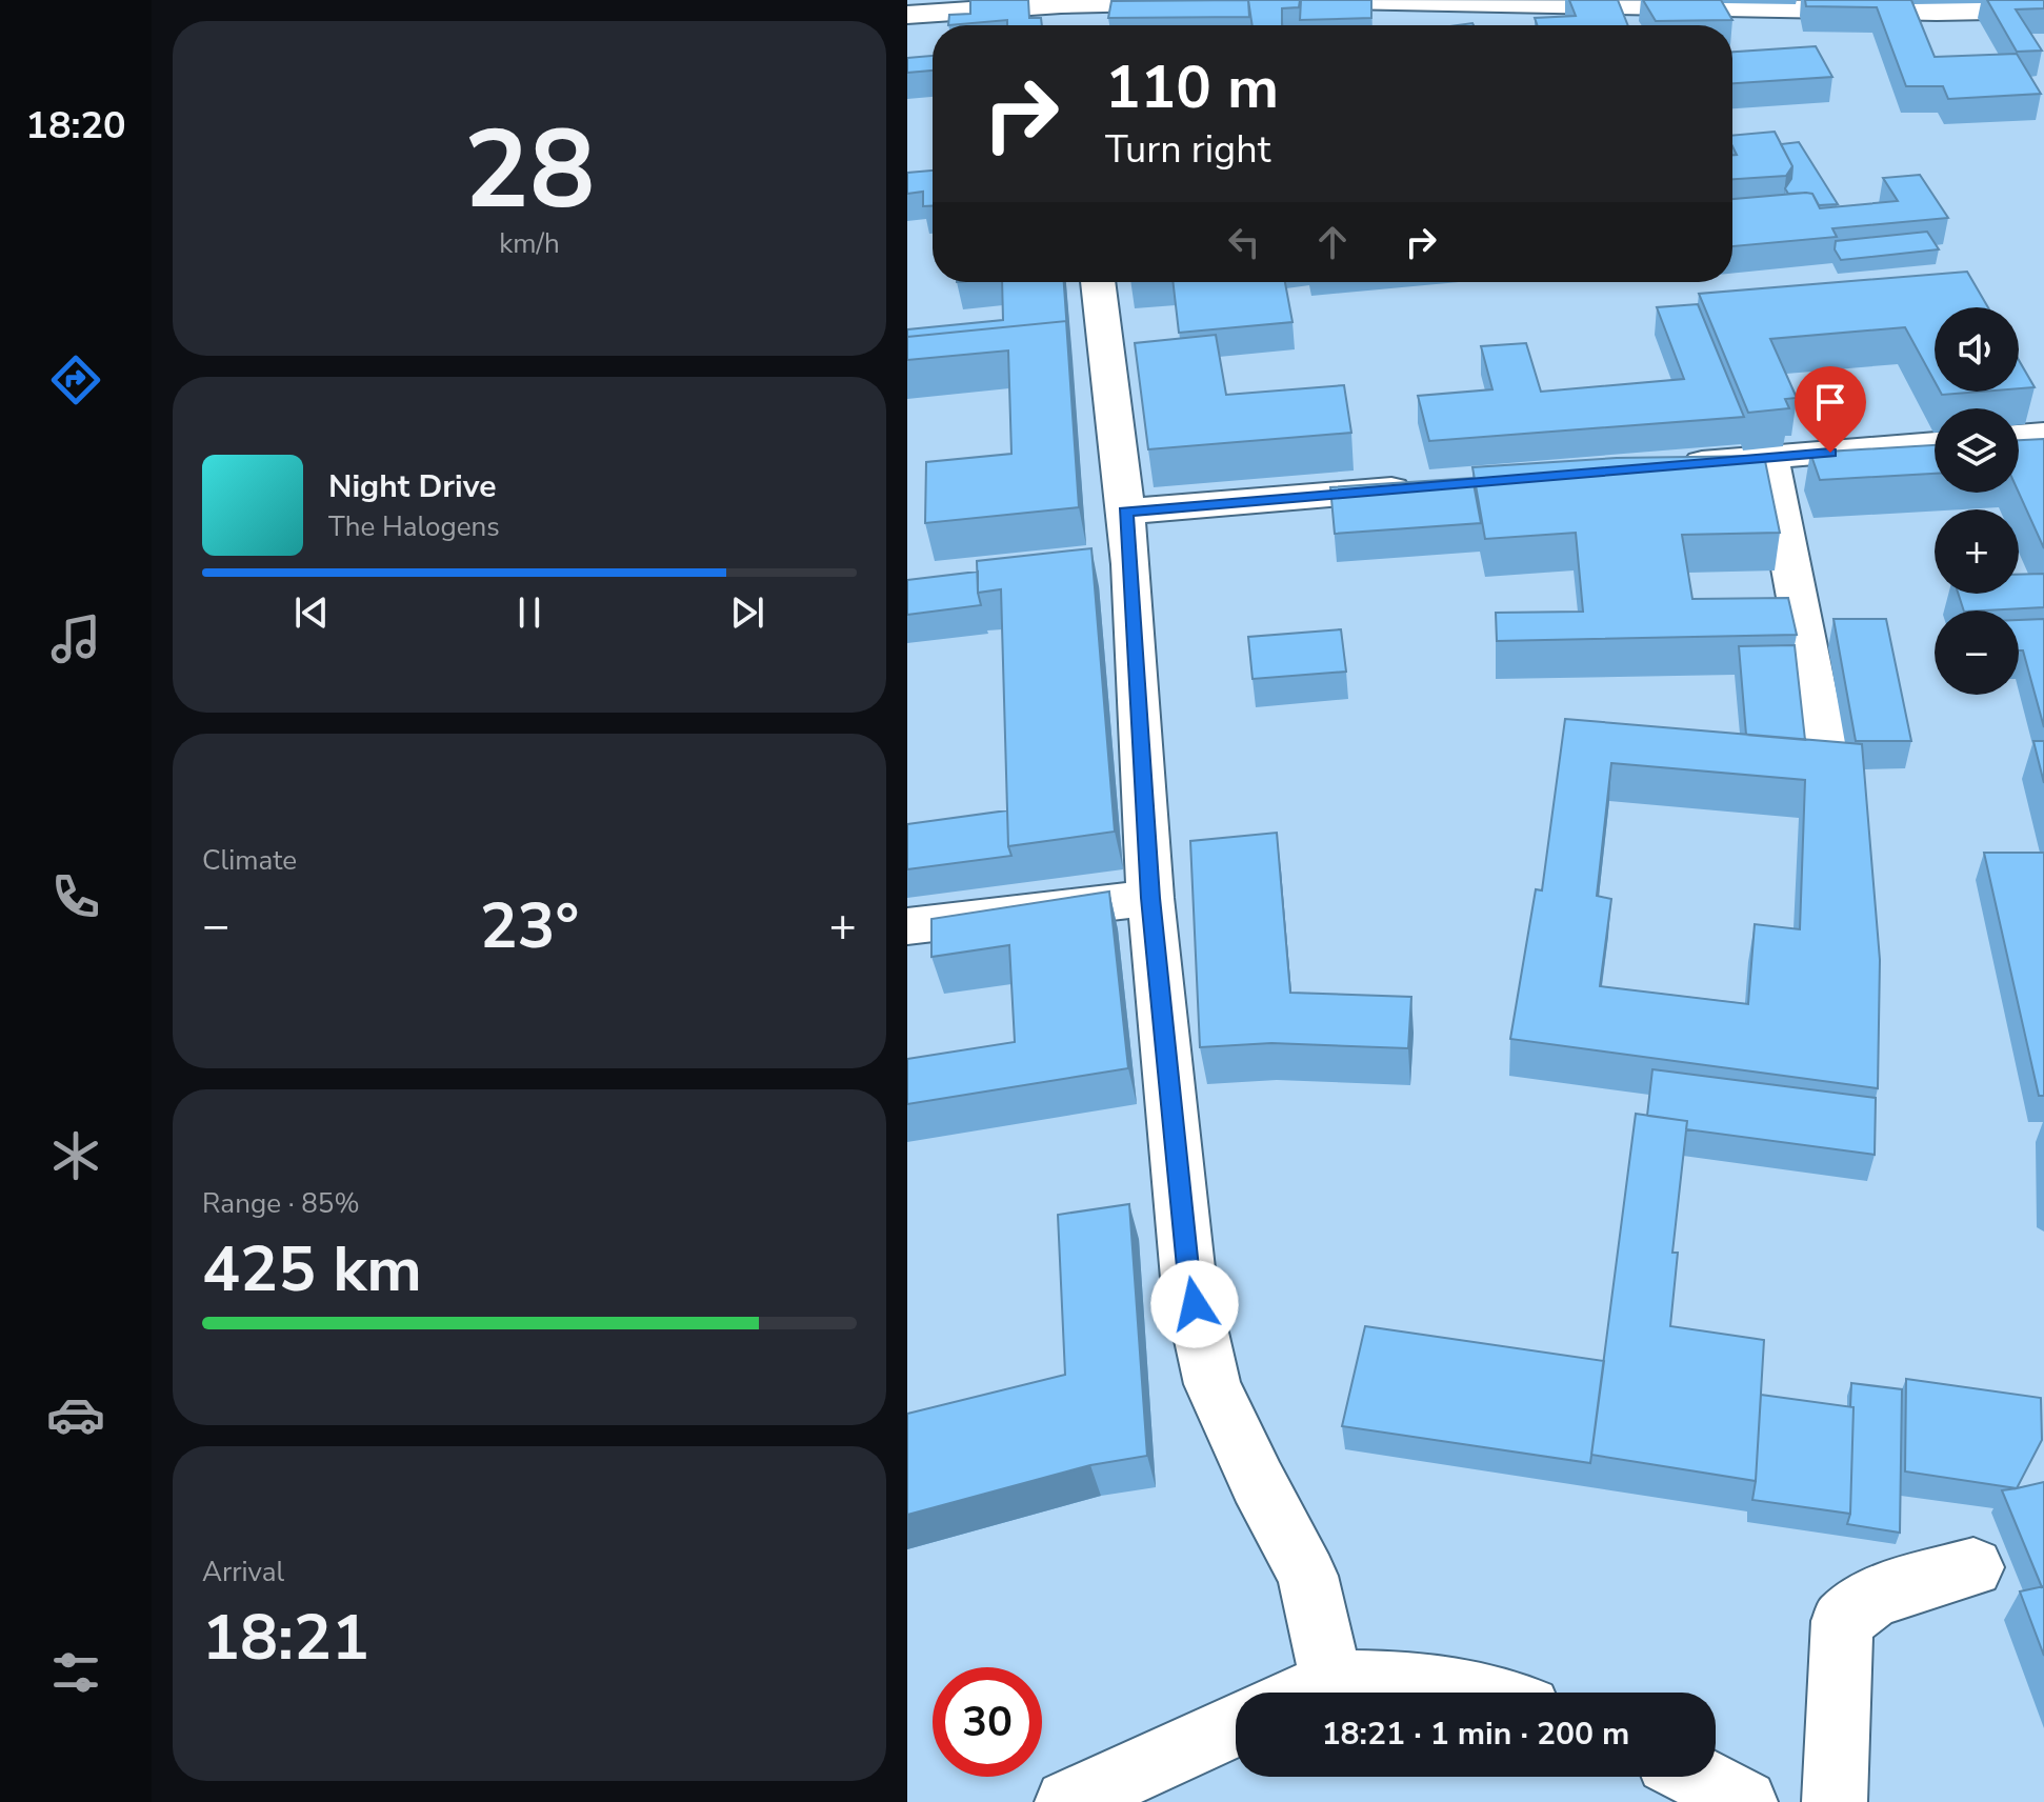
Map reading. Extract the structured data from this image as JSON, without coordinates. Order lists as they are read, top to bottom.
{
  "page": {
    "tabs": "18:20",
    "tile": [
      ["28", "km/h"],
      "Climate",
      ["Range · 85%", "425 km"],
      ["Arrival", "18:21"]
    ],
    "turn": ["110 m", "Turn right"],
    "map_buttons": ["+", "−"],
    "song": ["Night Drive", "The Halogens"],
    "heat": ["−", "23°", "+"],
    "limit": "30",
    "trip": "18:21 · 1 min · 200 m"
  }
}
